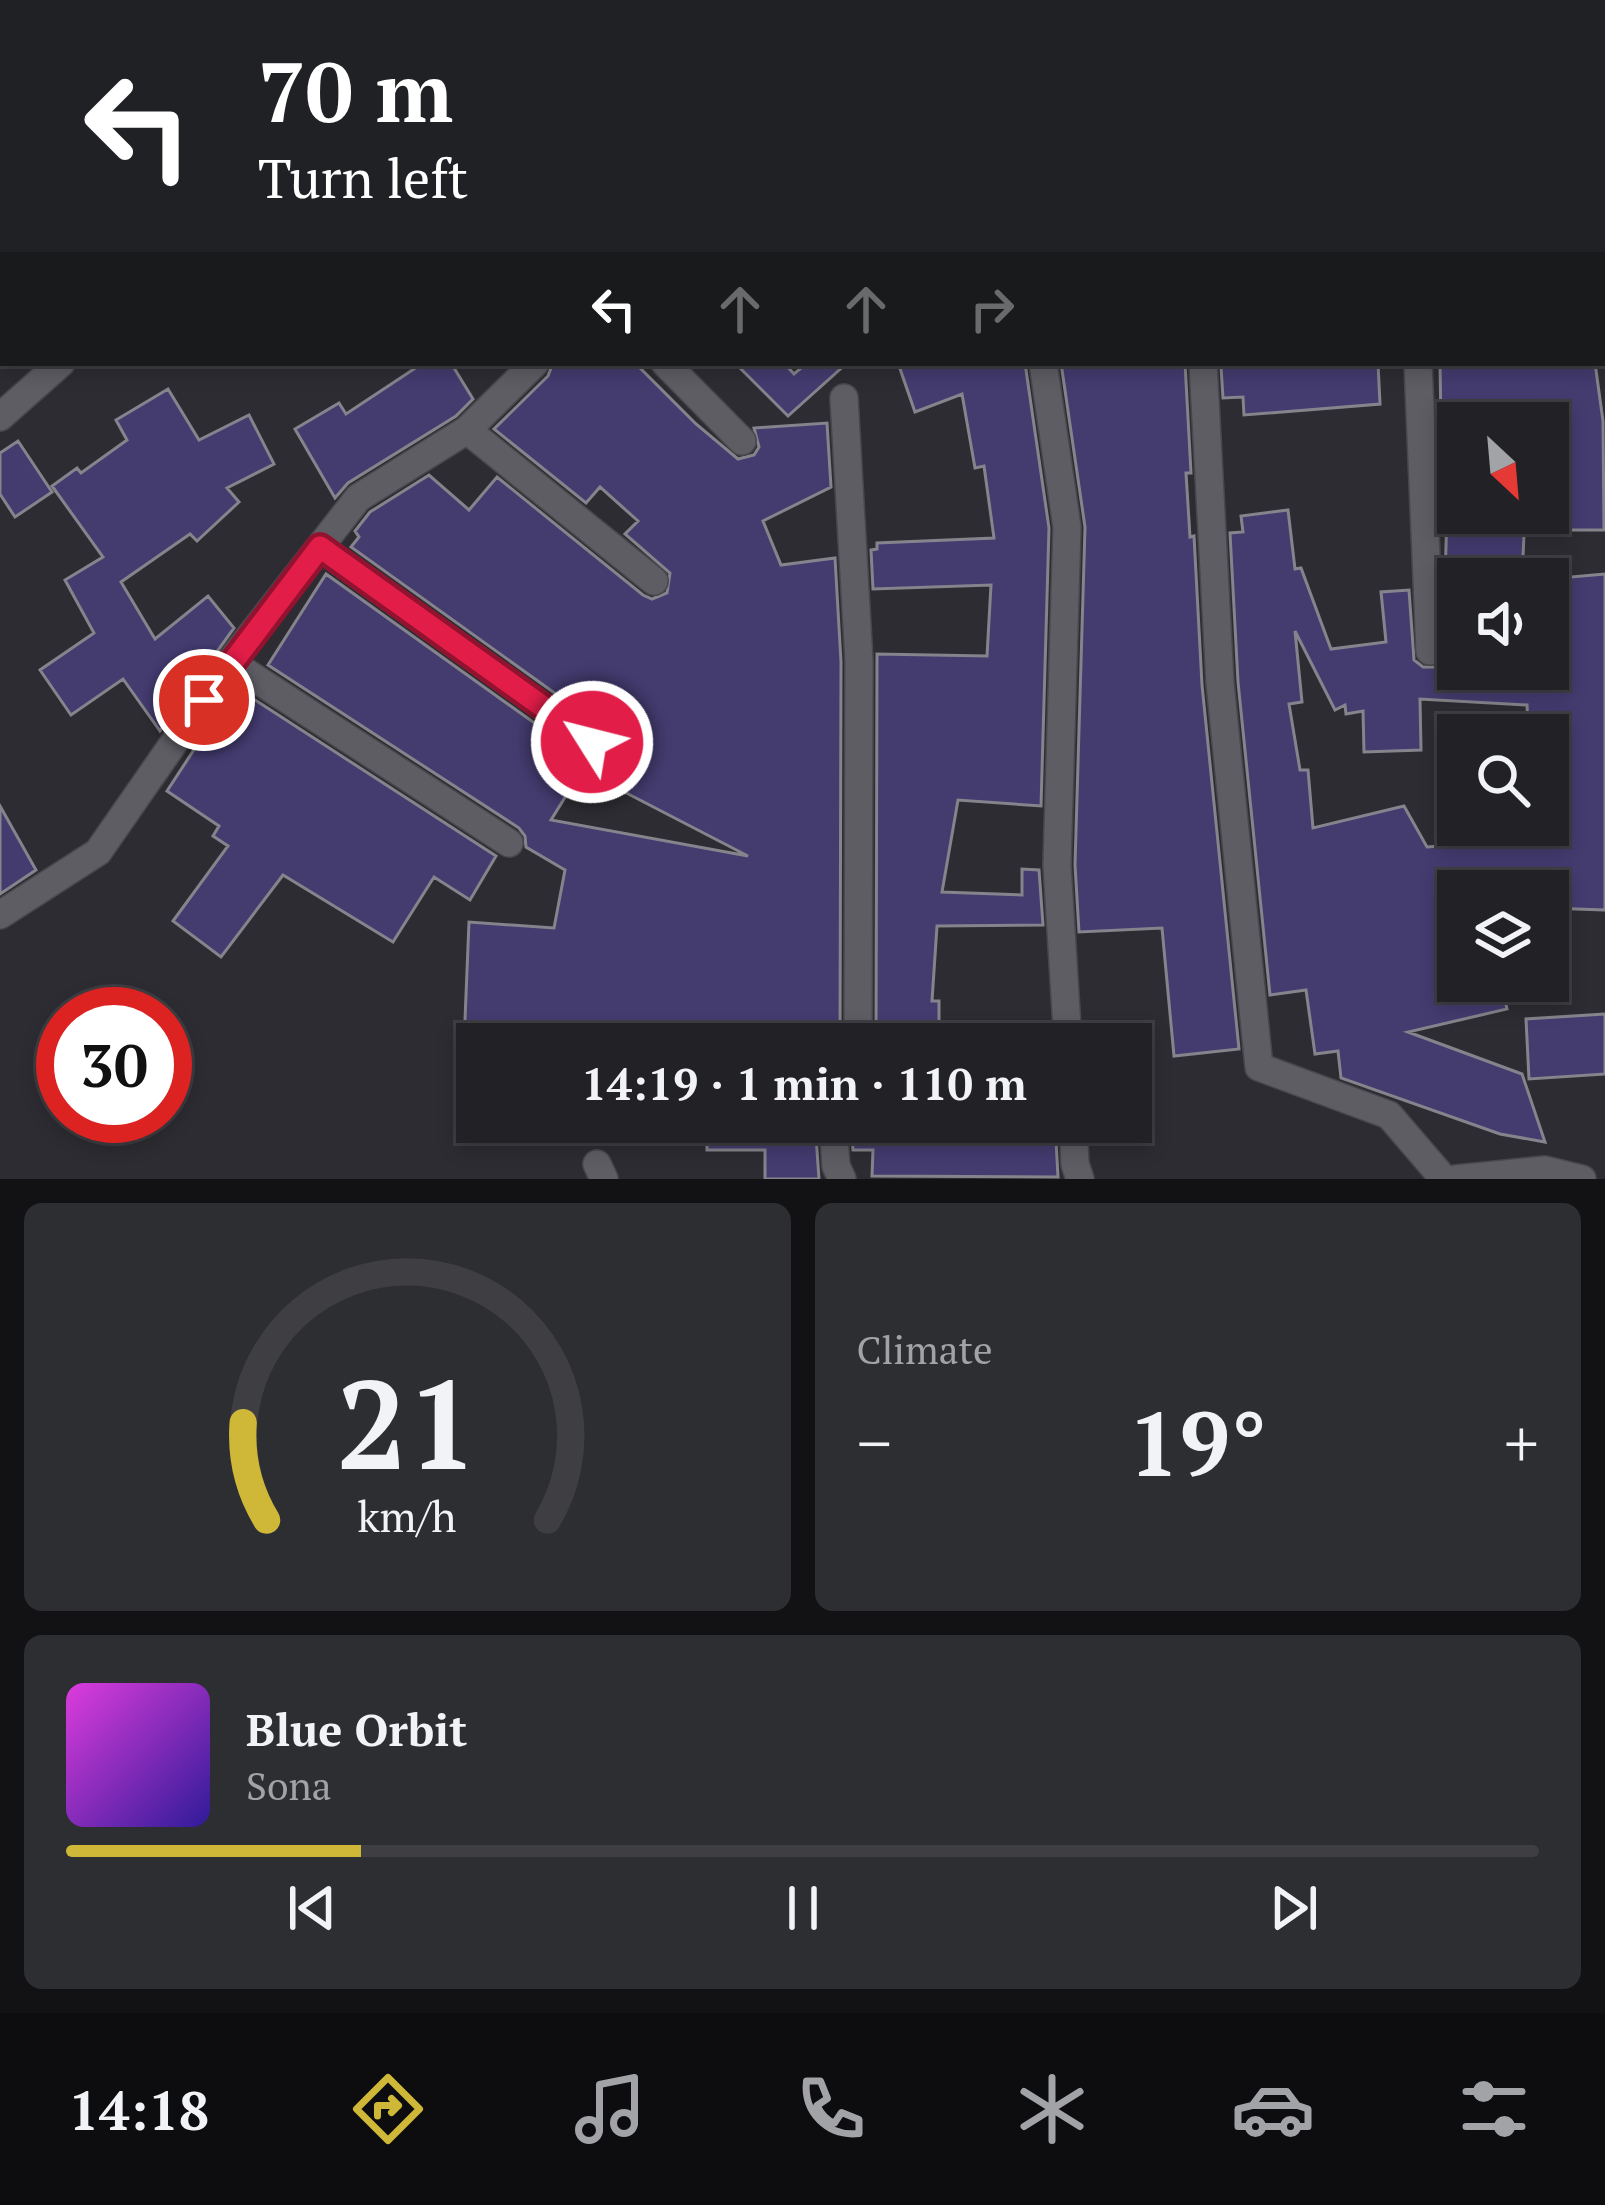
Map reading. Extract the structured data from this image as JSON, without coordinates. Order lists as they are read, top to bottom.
{
  "north": "bottom right",
  "page": {
    "turn": ["70 m", "Turn left"],
    "limit": "30",
    "trip": "14:19 · 1 min · 110 m",
    "tile": "Climate",
    "heat": ["−", "19°", "+"],
    "song": ["Blue Orbit", "Sona"],
    "tabs": "14:18",
    "gauge": ["21", "km/h"]
  }
}
